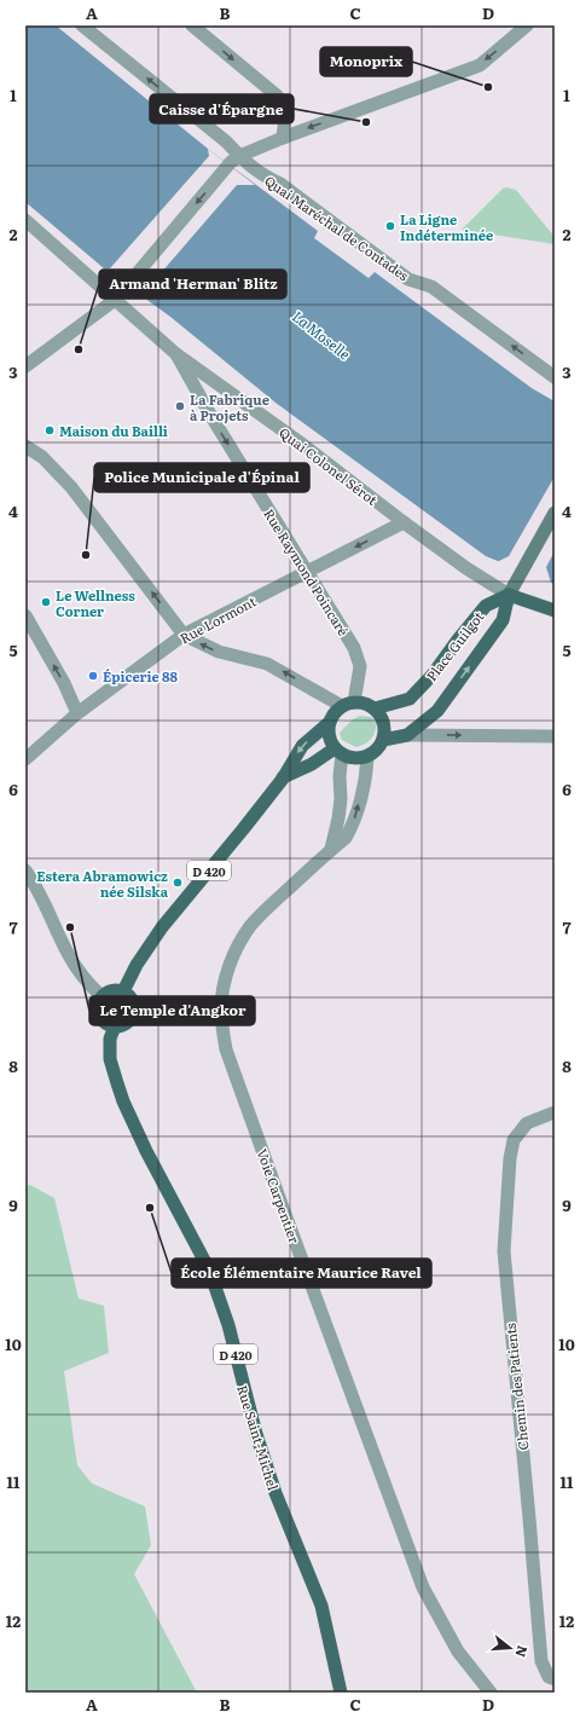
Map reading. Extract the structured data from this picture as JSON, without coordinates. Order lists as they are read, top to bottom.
{
  "streets": {
    "main road": [
      "Quai Colonel Sérot",
      "Place Guilgot",
      "D 420",
      "Rue Saint-Michel"
    ],
    "street": [
      "Quai Maréchal de Contades",
      "Rue Raymond Poincaré",
      "Rue Lormont",
      "Voie Carpentier",
      "Chemin des Patients"
    ]
  },
  "crossings": [
    ["Quai Colonel Sérot", "Rue Raymond Poincaré"],
    ["Quai Colonel Sérot", "Rue Lormont"],
    ["Quai Colonel Sérot", "Place Guilgot"],
    ["Rue Raymond Poincaré", "Rue Lormont"],
    ["Rue Raymond Poincaré", "Place Guilgot"],
    ["Rue Raymond Poincaré", "D 420"],
    ["Rue Raymond Poincaré", "Voie Carpentier"],
    ["Place Guilgot", "D 420"],
    ["Place Guilgot", "Voie Carpentier"],
    ["D 420", "Voie Carpentier"],
    ["D 420", "Rue Saint-Michel"]
  ],
  "one_way": ["Quai Maréchal de Contades", "Rue Raymond Poincaré"],
  "water": ["La Moselle"],
  "places": [
    "Monoprix",
    "Caisse d'Épargne",
    "La Ligne Indéterminée",
    "Armand 'Herman' Blitz",
    "La Fabrique à Projets",
    "Maison du Bailli",
    "Police Municipale d'Épinal",
    "Le Wellness Corner",
    "Épicerie 88",
    "Estera Abramowicz née Silska",
    "Le Temple d'Angkor",
    "École Élémentaire Maurice Ravel"
  ],
  "north": "right",
  "grid": {
    "columns": [
      "A",
      "B",
      "C",
      "D"
    ],
    "rows": [
      "1",
      "2",
      "3",
      "4",
      "5",
      "6",
      "7",
      "8",
      "9",
      "10",
      "11",
      "12"
    ]
  }
}
